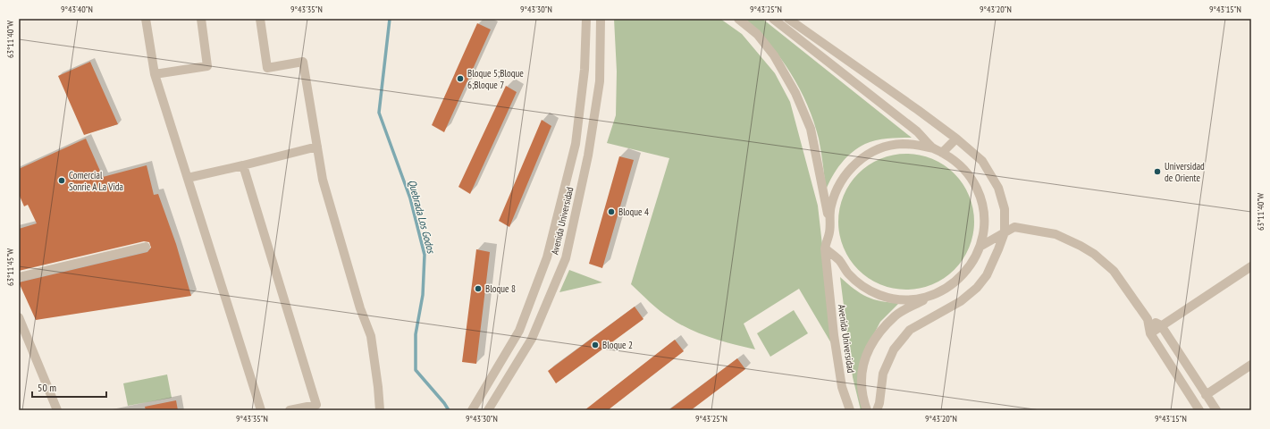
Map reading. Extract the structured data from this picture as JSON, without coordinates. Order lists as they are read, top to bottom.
{
  "streets": {
    "street": ["Avenida Universidad"]
  },
  "water": ["Quebrada Los Godos"],
  "places": [
    "Bloque 5;Bloque 6;Bloque 7",
    "Universidad de Oriente",
    "Comercial Sonrie A La Vida",
    "Bloque 4",
    "Bloque 8",
    "Bloque 2"
  ],
  "scale_bar": "50 m",
  "coordinates": [
    "9°43'40\"N",
    "9°43'35\"N",
    "9°43'30\"N",
    "9°43'25\"N",
    "9°43'20\"N",
    "9°43'15\"N",
    "63°11'40\"W",
    "63°11'45\"W"
  ]
}
